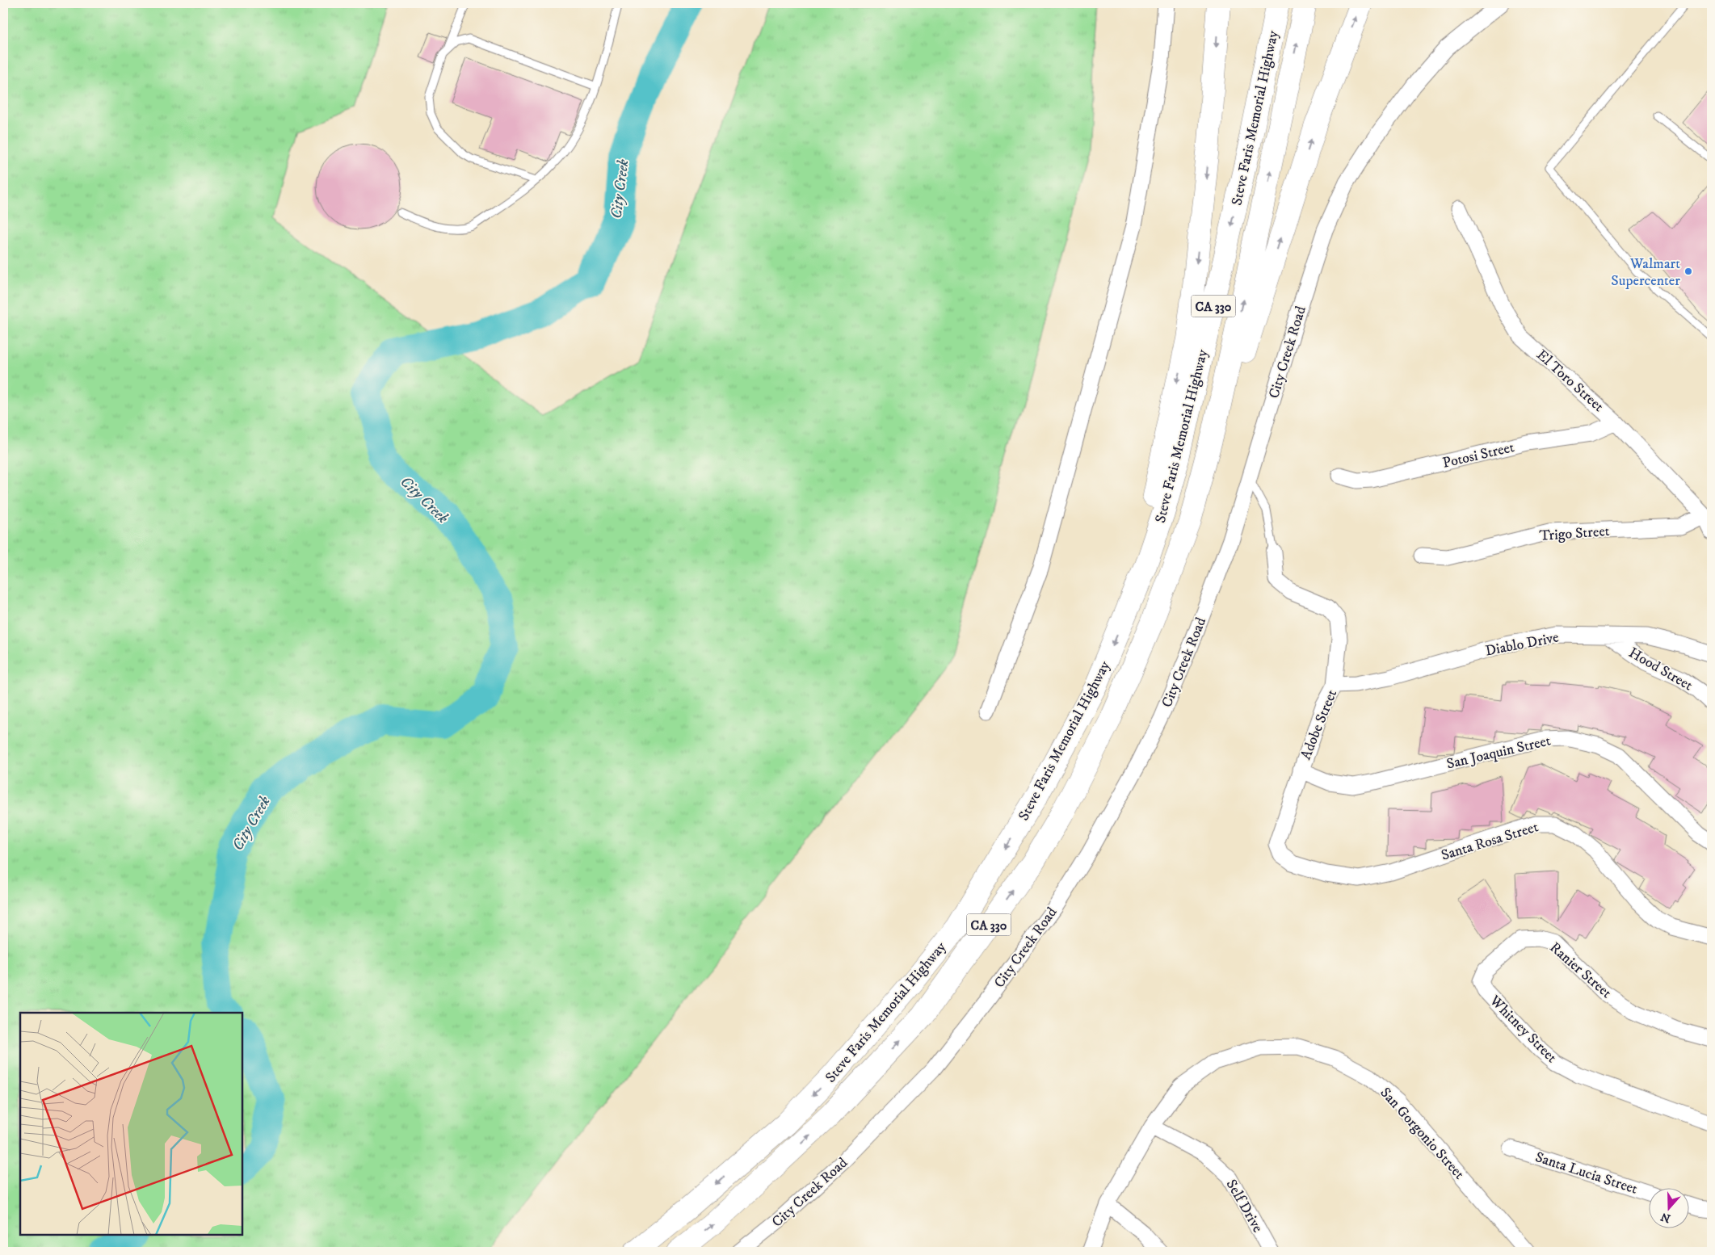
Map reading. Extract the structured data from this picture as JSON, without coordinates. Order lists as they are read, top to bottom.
{
  "streets": {
    "highway": ["Steve Faris Memorial Highway", "CA 330"],
    "street": [
      "City Creek Road",
      "El Toro Street",
      "Potosi Street",
      "Trigo Street",
      "Diablo Drive",
      "Hood Street",
      "Adobe Street",
      "San Joaquin Street",
      "Santa Rosa Street",
      "Ranier Street",
      "Whitney Street",
      "San Gorgonio Street",
      "Santa Lucia Street",
      "Self Drive"
    ]
  },
  "crossings": [
    ["El Toro Street", "Potosi Street"],
    ["El Toro Street", "Trigo Street"],
    ["Diablo Drive", "Hood Street"],
    ["Diablo Drive", "Adobe Street"],
    ["Adobe Street", "San Joaquin Street"],
    ["Adobe Street", "Santa Rosa Street"],
    ["Ranier Street", "Whitney Street"],
    ["San Gorgonio Street", "Self Drive"]
  ],
  "water": ["City Creek"],
  "places": ["Walmart Supercenter"],
  "north": "bottom"
}
